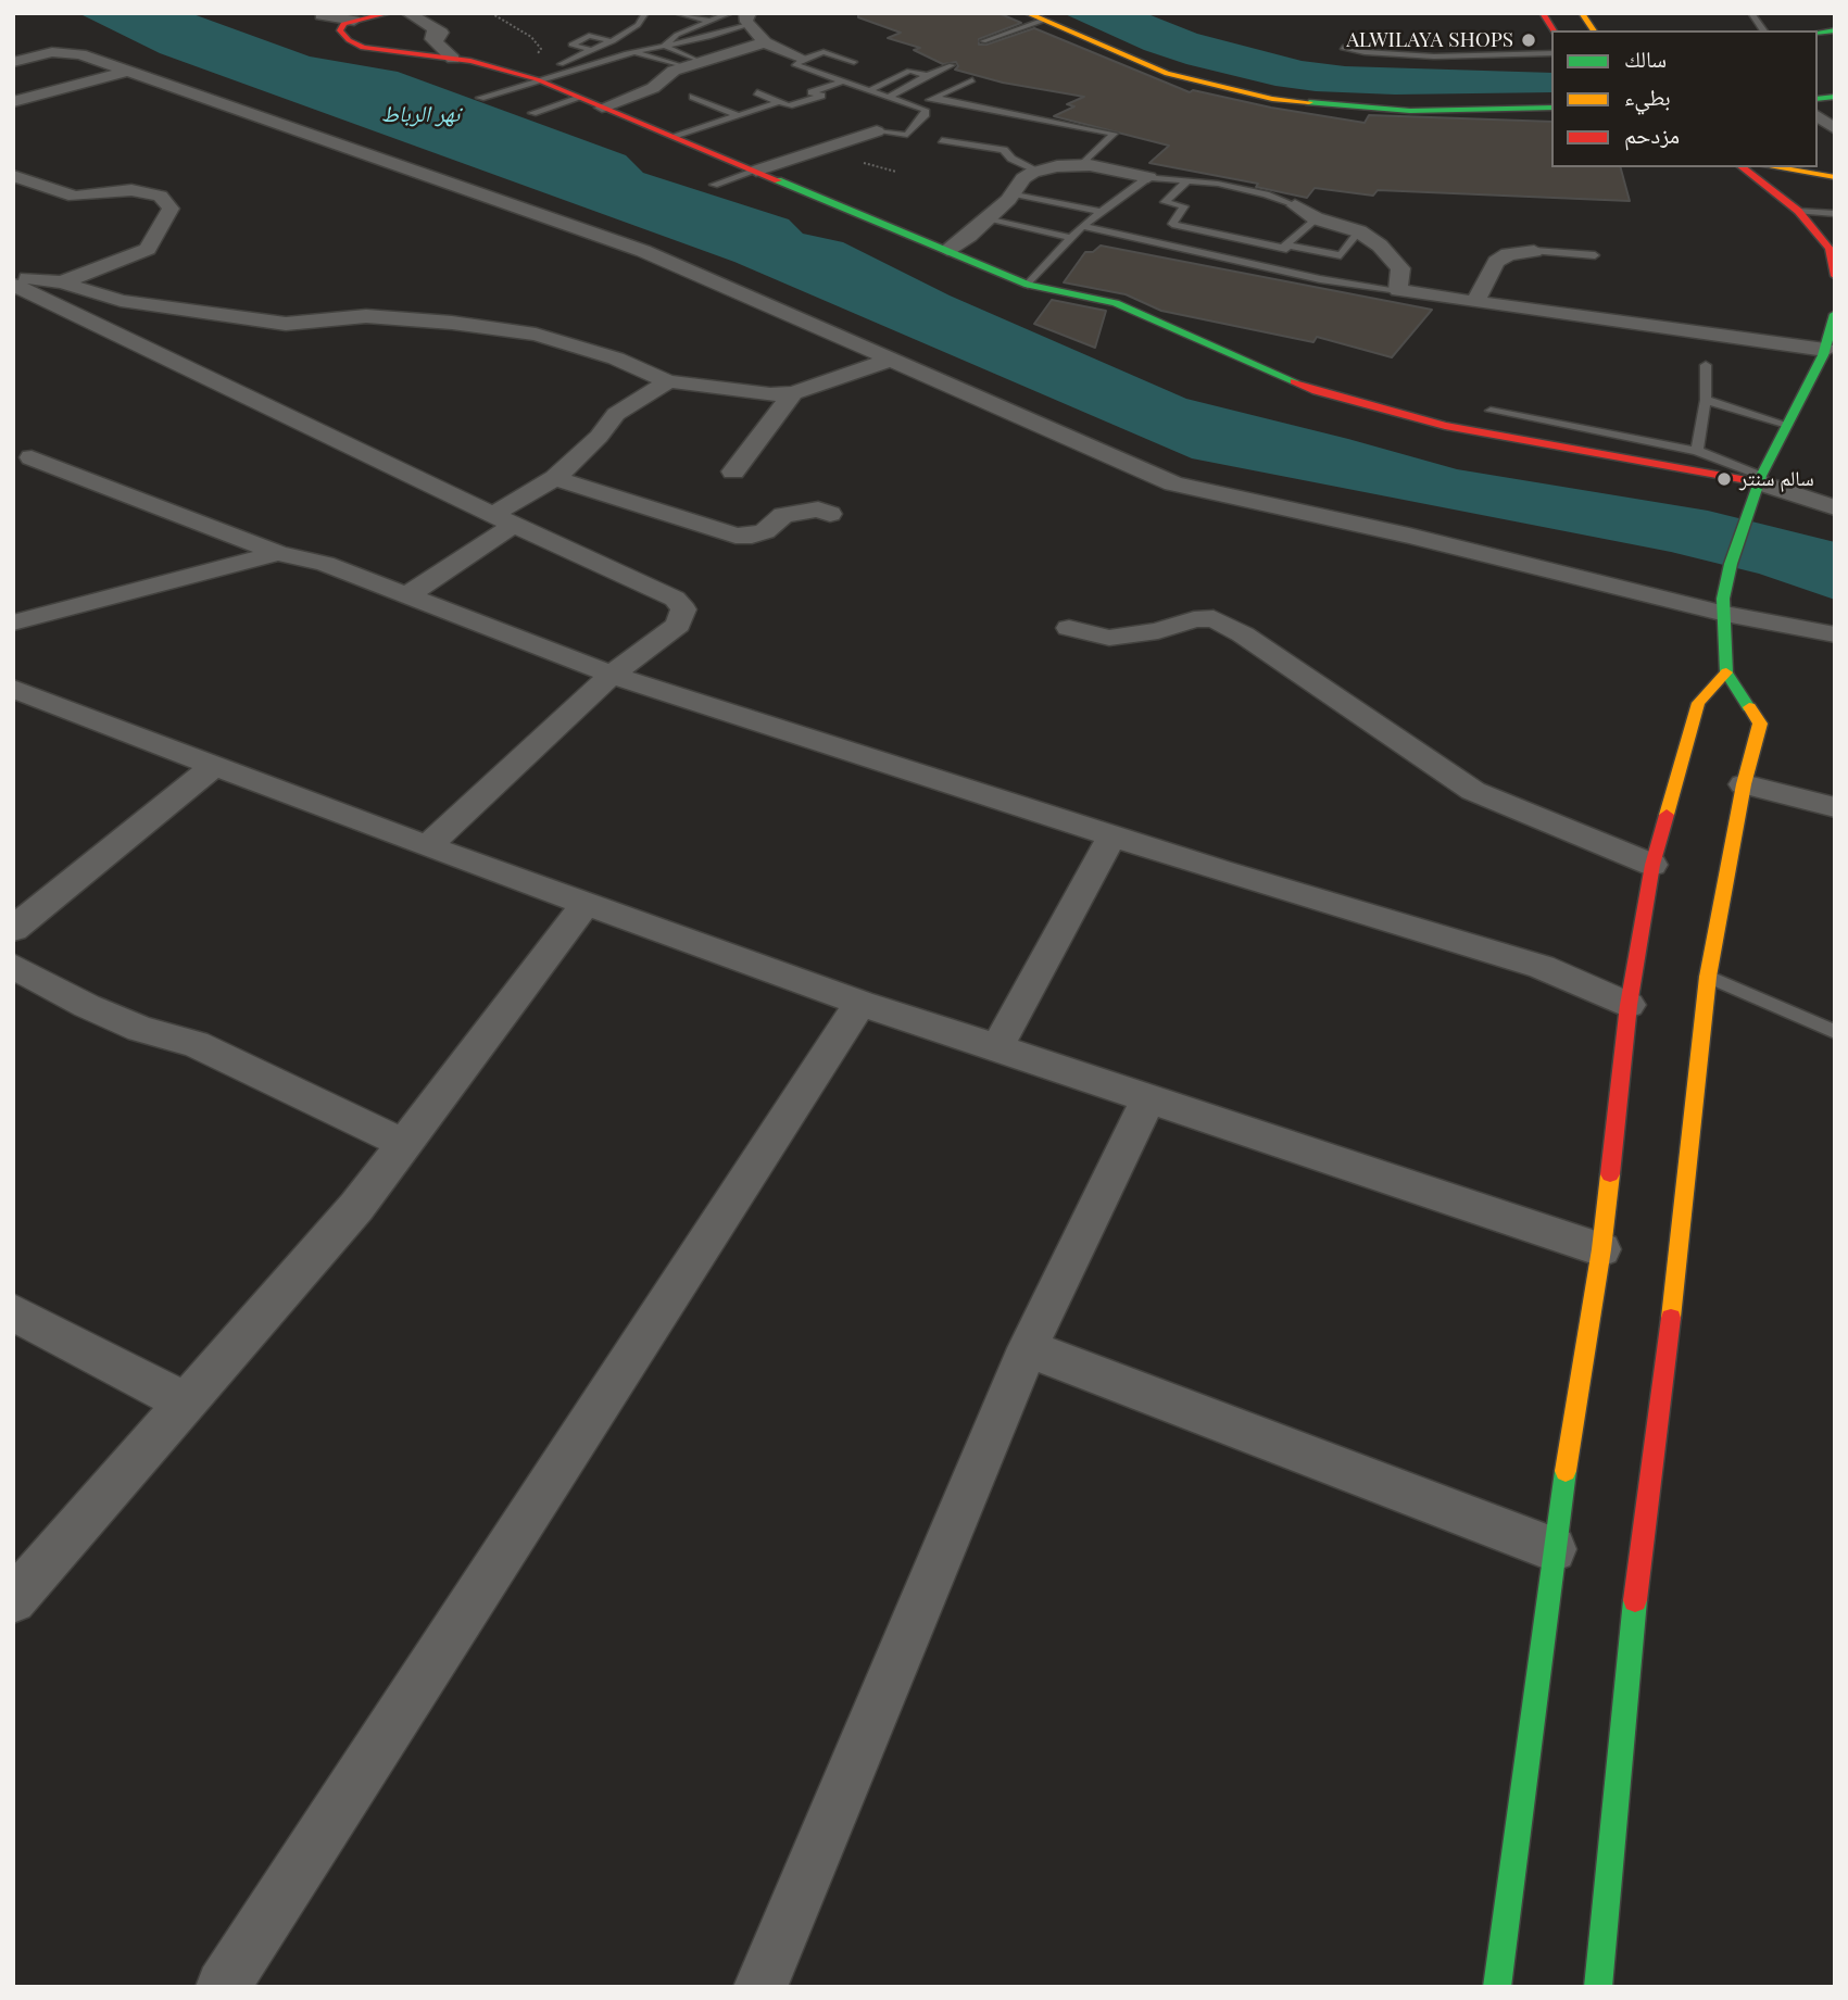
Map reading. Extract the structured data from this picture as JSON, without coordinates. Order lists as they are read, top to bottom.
{
  "water": ["نهر الرباط"],
  "places": ["ALWILAYA SHOPS", "سالم سنتر"],
  "legend": ["سالك", "بطيء", "مزدحم"]
}
